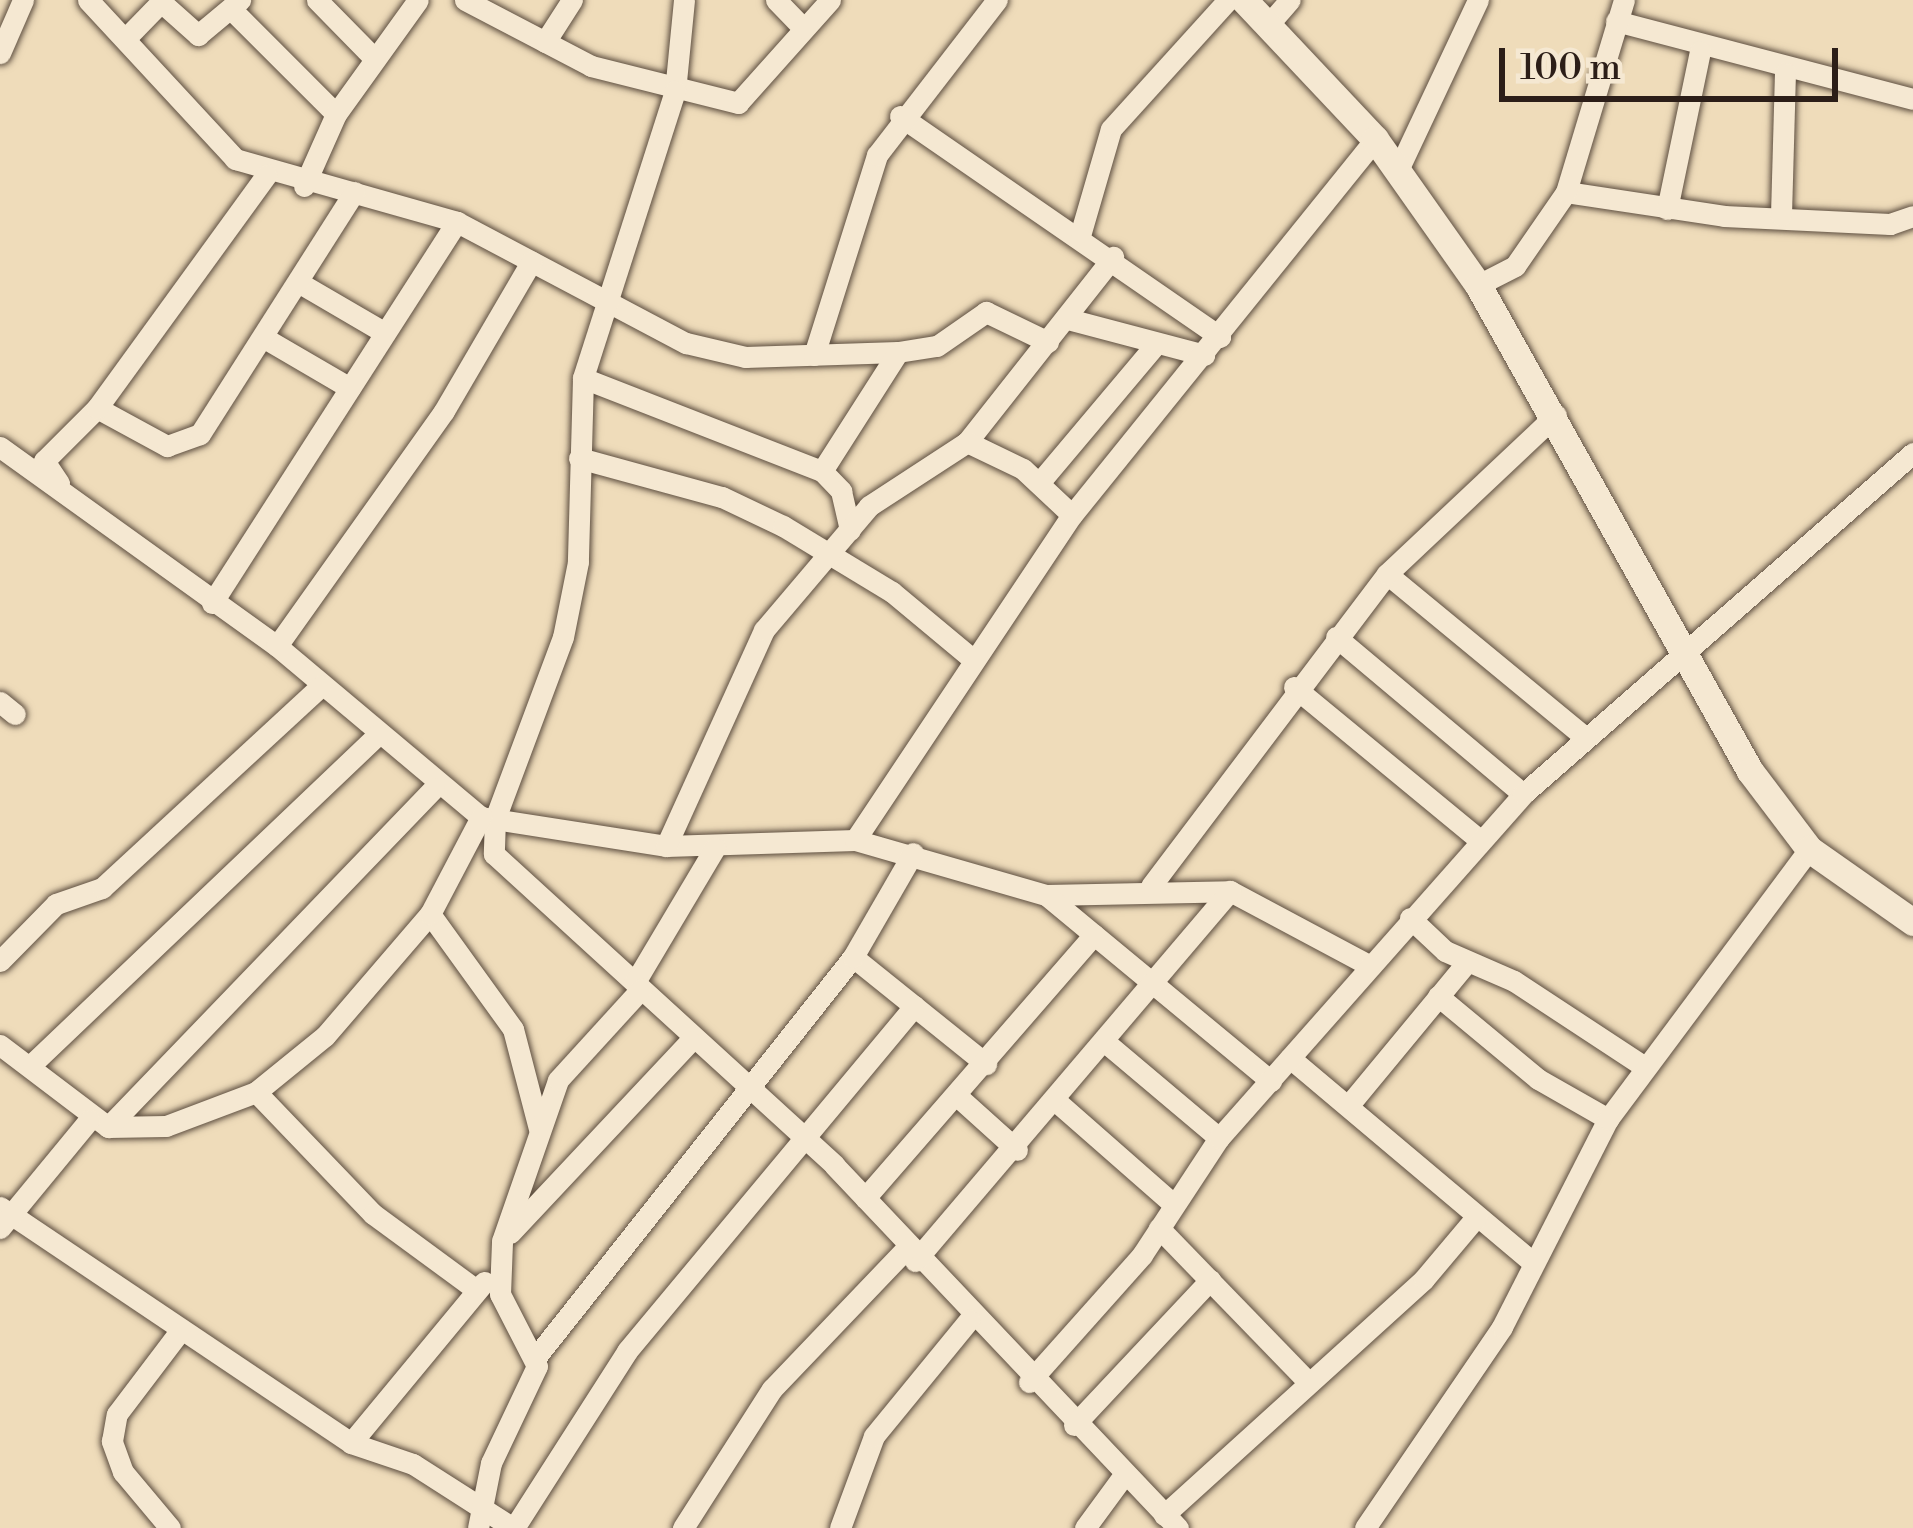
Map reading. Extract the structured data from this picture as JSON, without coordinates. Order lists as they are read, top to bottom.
{
  "scale_bar": "100 m"
}
